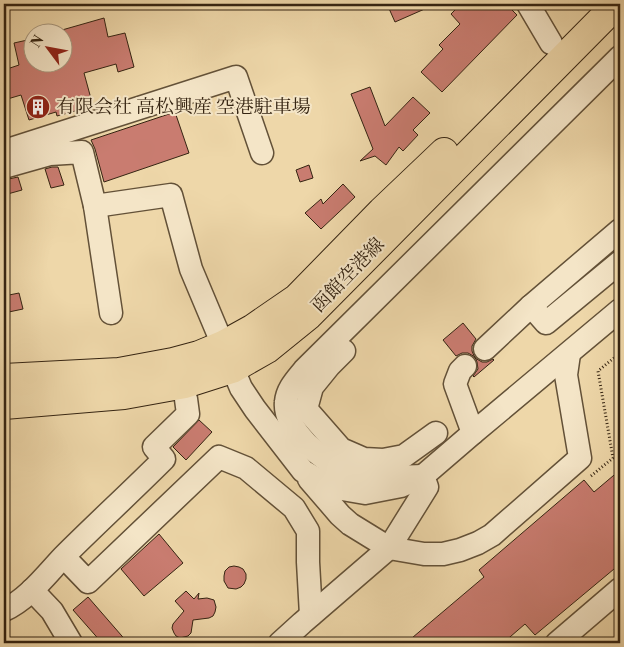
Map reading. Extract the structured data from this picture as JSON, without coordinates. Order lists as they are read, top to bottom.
{
  "streets": {
    "main road": ["函館空港線"]
  },
  "places": {
    "building": ["有限会社 高松興産 空港駐車場"]
  },
  "north": "top left"
}
